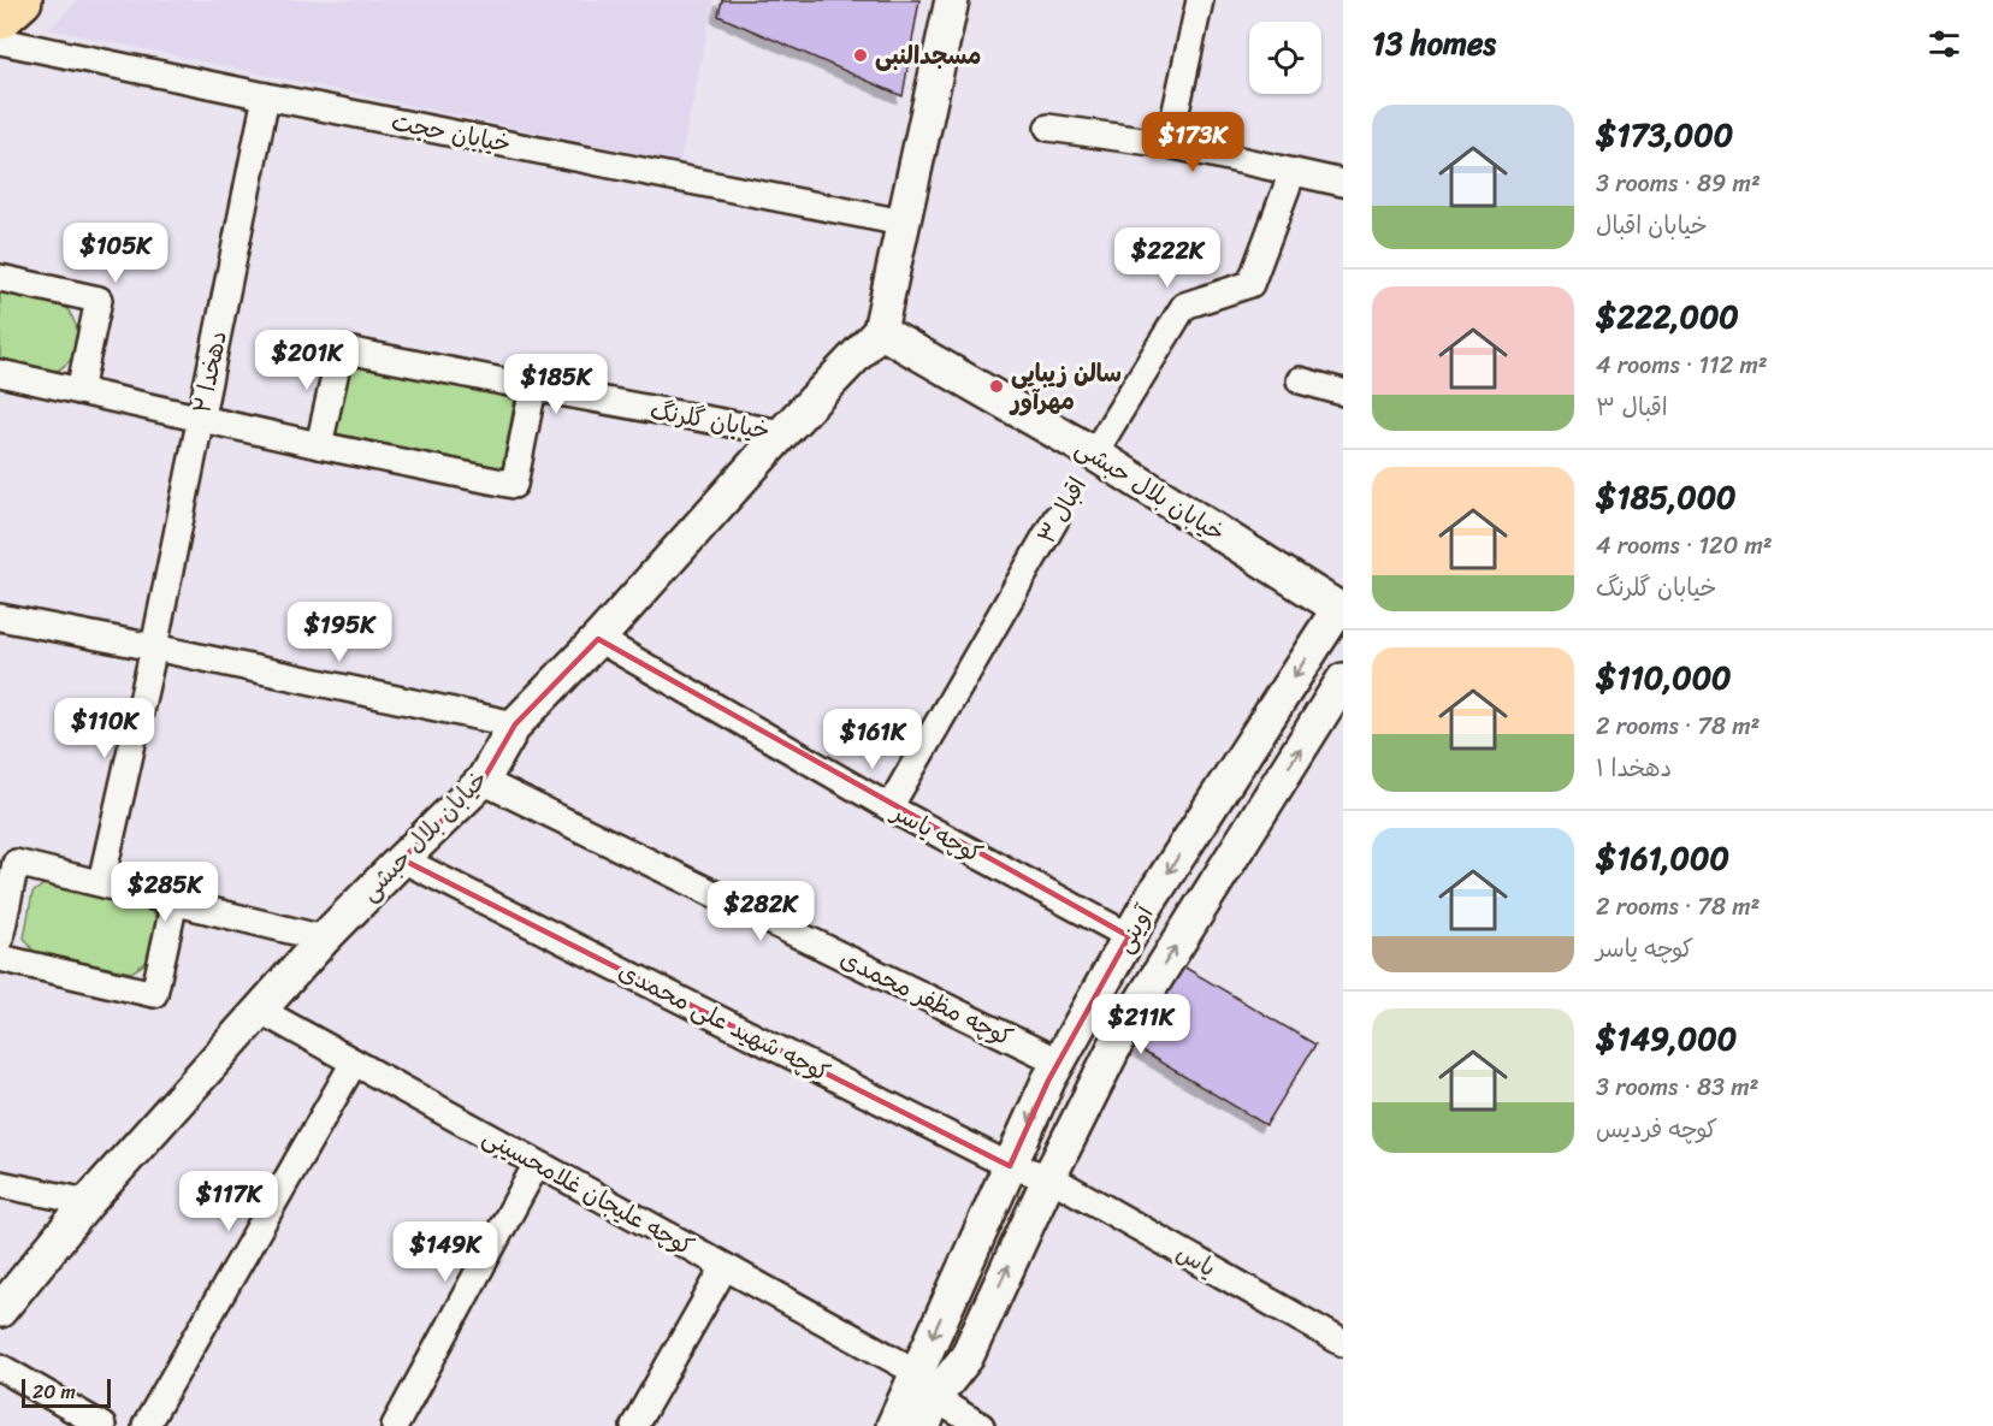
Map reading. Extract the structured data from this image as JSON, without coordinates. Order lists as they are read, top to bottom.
{
  "streets": {
    "street": [
      "خیابان حجت",
      "دهخدا ۲",
      "خیابان گلرنگ",
      "خیابان بلال حبشی",
      "اقبال ۳",
      "کوچه یاسر",
      "آوینی",
      "کوچه مظفر محمدی",
      "کوچه شهید علی محمدی",
      "کوچه علیجان غلامحسینی",
      "یاس"
    ]
  },
  "crossings": [
    ["خیابان حجت", "دهخدا ۲"],
    ["خیابان گلرنگ", "خیابان بلال حبشی"],
    ["خیابان بلال حبشی", "اقبال ۳"],
    ["خیابان بلال حبشی", "کوچه یاسر"],
    ["خیابان بلال حبشی", "آوینی"],
    ["خیابان بلال حبشی", "کوچه مظفر محمدی"],
    ["خیابان بلال حبشی", "کوچه شهید علی محمدی"],
    ["خیابان بلال حبشی", "کوچه علیجان غلامحسینی"],
    ["اقبال ۳", "کوچه یاسر"],
    ["کوچه یاسر", "آوینی"],
    ["آوینی", "کوچه مظفر محمدی"],
    ["آوینی", "کوچه شهید علی محمدی"],
    ["آوینی", "کوچه علیجان غلامحسینی"],
    ["آوینی", "یاس"],
    ["کوچه شهید علی محمدی", "یاس"]
  ],
  "places": ["مسجدالنبی", "سالن زیبایی مهرآور"],
  "scale_bar": "20 m",
  "page": {
    "heading": "13 homes",
    "list": [
      {
        "name": "$173,000",
        "note": "3 rooms · 89 m² · خیابان اقبال"
      },
      {
        "name": "$222,000",
        "note": "4 rooms · 112 m² · اقبال ۳"
      },
      {
        "name": "$185,000",
        "note": "4 rooms · 120 m² · خیابان گلرنگ"
      },
      {
        "name": "$110,000",
        "note": "2 rooms · 78 m² · دهخدا ۱"
      },
      {
        "name": "$161,000",
        "note": "2 rooms · 78 m² · کوچه یاسر"
      },
      {
        "name": "$149,000",
        "note": "3 rooms · 83 m² · کوچه فردیس"
      }
    ],
    "price": [
      "$173K",
      "$105K",
      "$222K",
      "$201K",
      "$185K",
      "$195K",
      "$110K",
      "$161K",
      "$285K",
      "$282K",
      "$211K",
      "$117K",
      "$149K"
    ],
    "scale": "20 m"
  }
}
